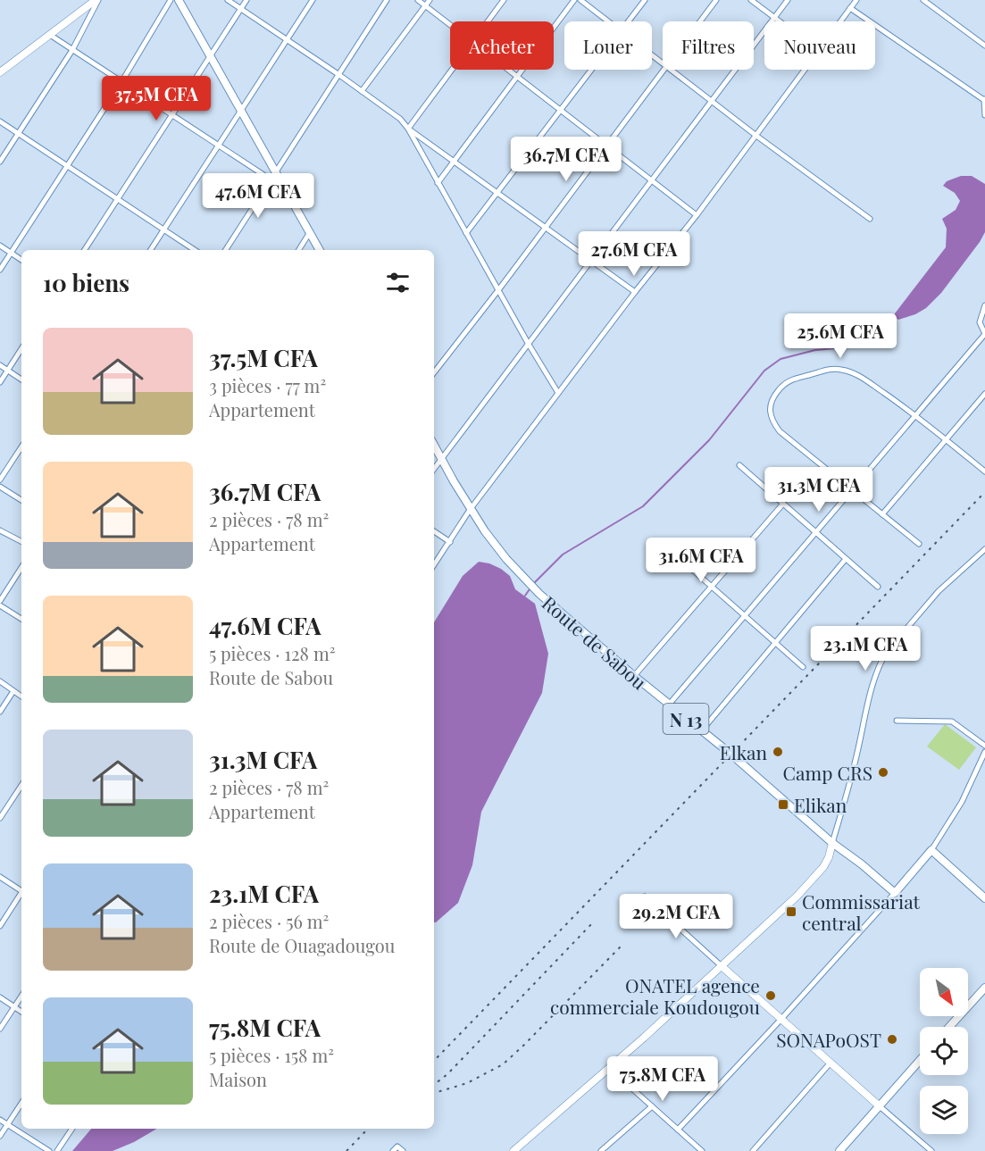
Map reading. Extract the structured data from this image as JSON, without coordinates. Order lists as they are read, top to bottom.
{
  "streets": {
    "main road": ["Route de Sabou", "N 13"]
  },
  "places": {
    "other": [
      "Elkan",
      "Camp CRS",
      "ONATEL agence commerciale Koudougou",
      "SONAPoOST"
    ],
    "transit": ["Elikan", "Commissariat central"]
  },
  "north": "bottom right",
  "page": {
    "chip": [
      "Acheter",
      "Louer",
      "Filtres",
      "Nouveau"
    ],
    "price": [
      "37.5M CFA",
      "36.7M CFA",
      "47.6M CFA",
      "27.6M CFA",
      "25.6M CFA",
      "31.3M CFA",
      "31.6M CFA",
      "23.1M CFA",
      "29.2M CFA",
      "75.8M CFA"
    ],
    "heading": "10 biens",
    "list": [
      {
        "name": "37.5M CFA",
        "note": "3 pièces · 77 m² · Appartement"
      },
      {
        "name": "36.7M CFA",
        "note": "2 pièces · 78 m² · Appartement"
      },
      {
        "name": "47.6M CFA",
        "note": "5 pièces · 128 m² · Route de Sabou"
      },
      {
        "name": "31.3M CFA",
        "note": "2 pièces · 78 m² · Appartement"
      },
      {
        "name": "23.1M CFA",
        "note": "2 pièces · 56 m² · Route de Ouagadougou"
      },
      {
        "name": "75.8M CFA",
        "note": "5 pièces · 158 m² · Maison"
      }
    ]
  }
}
